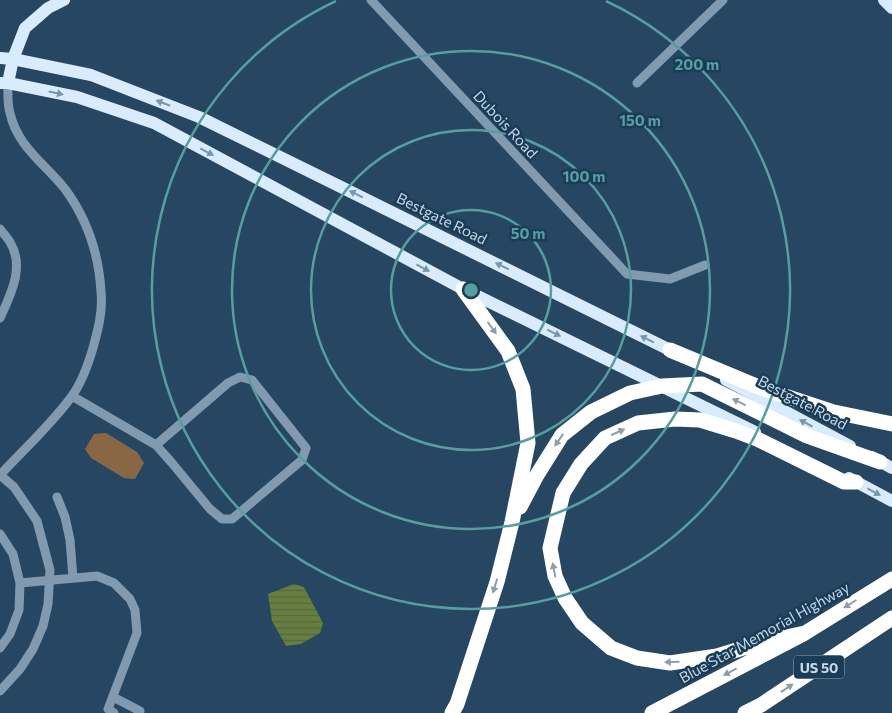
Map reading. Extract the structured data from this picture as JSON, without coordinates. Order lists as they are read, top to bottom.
{
  "streets": {
    "highway": ["Blue Star Memorial Highway", "US 50"],
    "main road": ["Bestgate Road"],
    "street": ["Dubois Road"]
  },
  "rings": [
    "200 m",
    "150 m",
    "100 m",
    "50 m"
  ]
}
